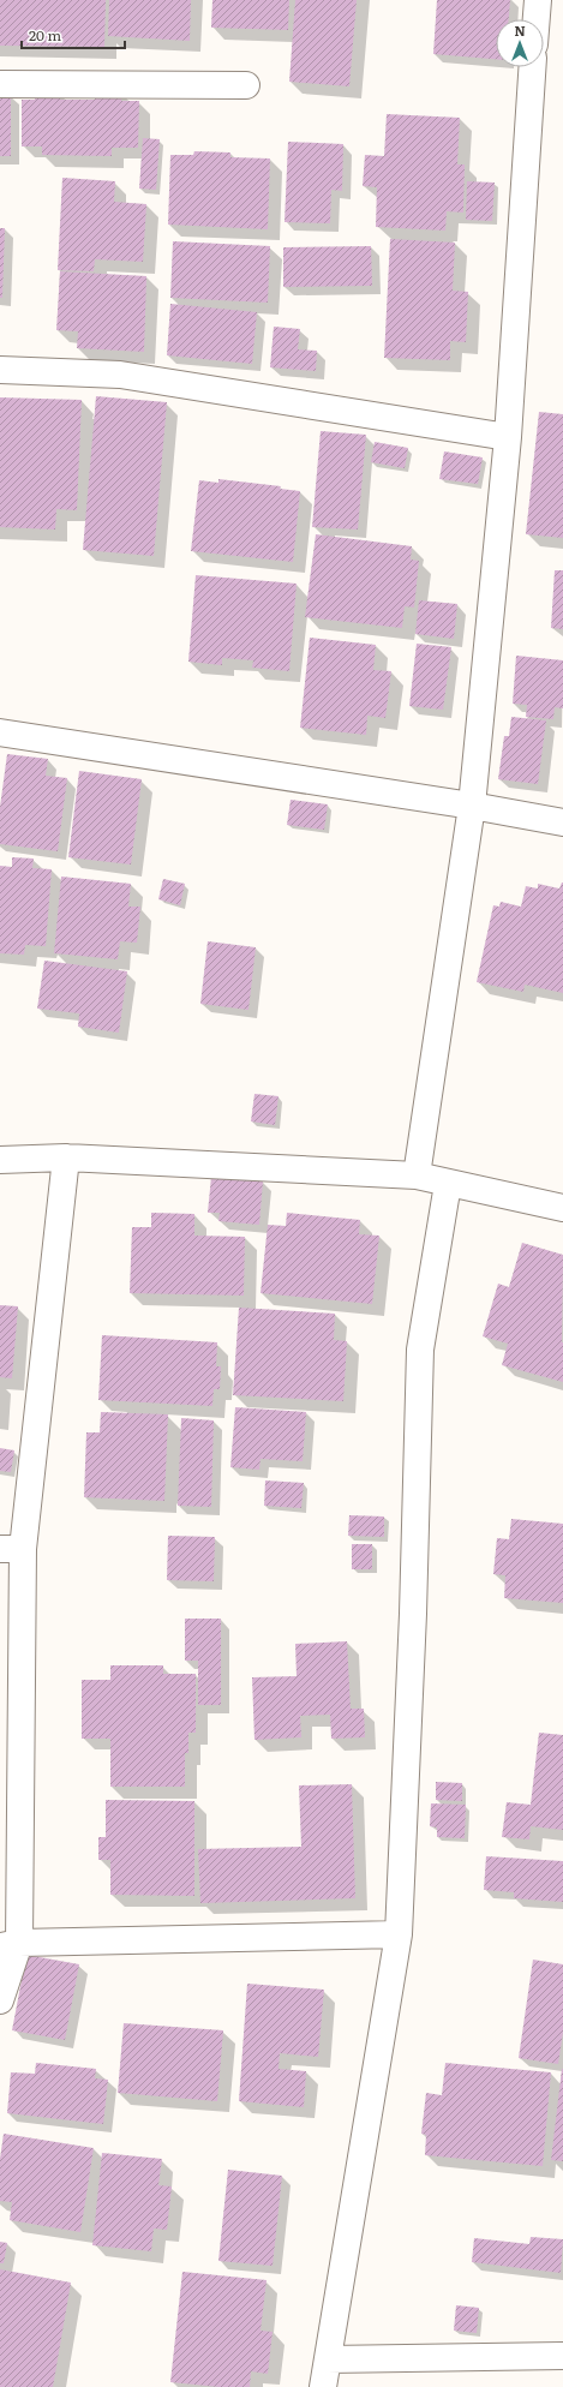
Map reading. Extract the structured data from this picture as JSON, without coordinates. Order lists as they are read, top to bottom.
{
  "scale_bar": "20 m",
  "north": "top"
}
